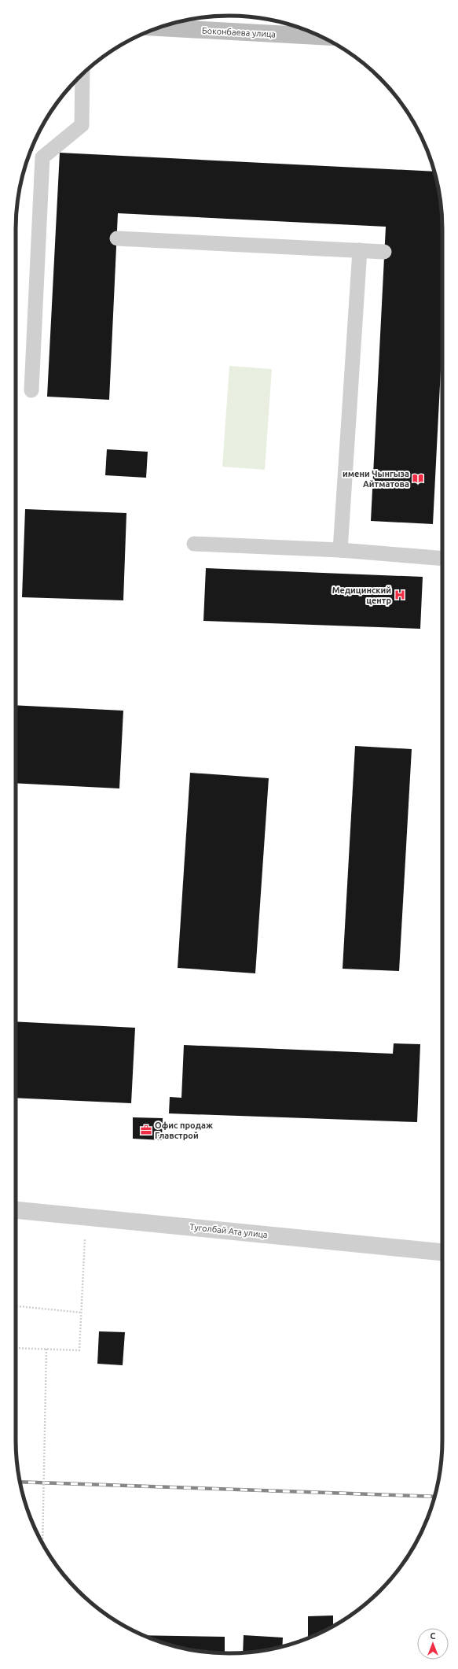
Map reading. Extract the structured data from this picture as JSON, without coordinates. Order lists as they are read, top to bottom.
{
  "streets": {
    "main road": ["Боконбаева улица"],
    "street": ["Туголбай Ата улица"]
  },
  "places": {
    "library": ["имени Чынгыза Айтматова"],
    "hospital": ["Медицинский центр"],
    "office": ["Офис продаж Главстрой"]
  },
  "north": "top"
}
